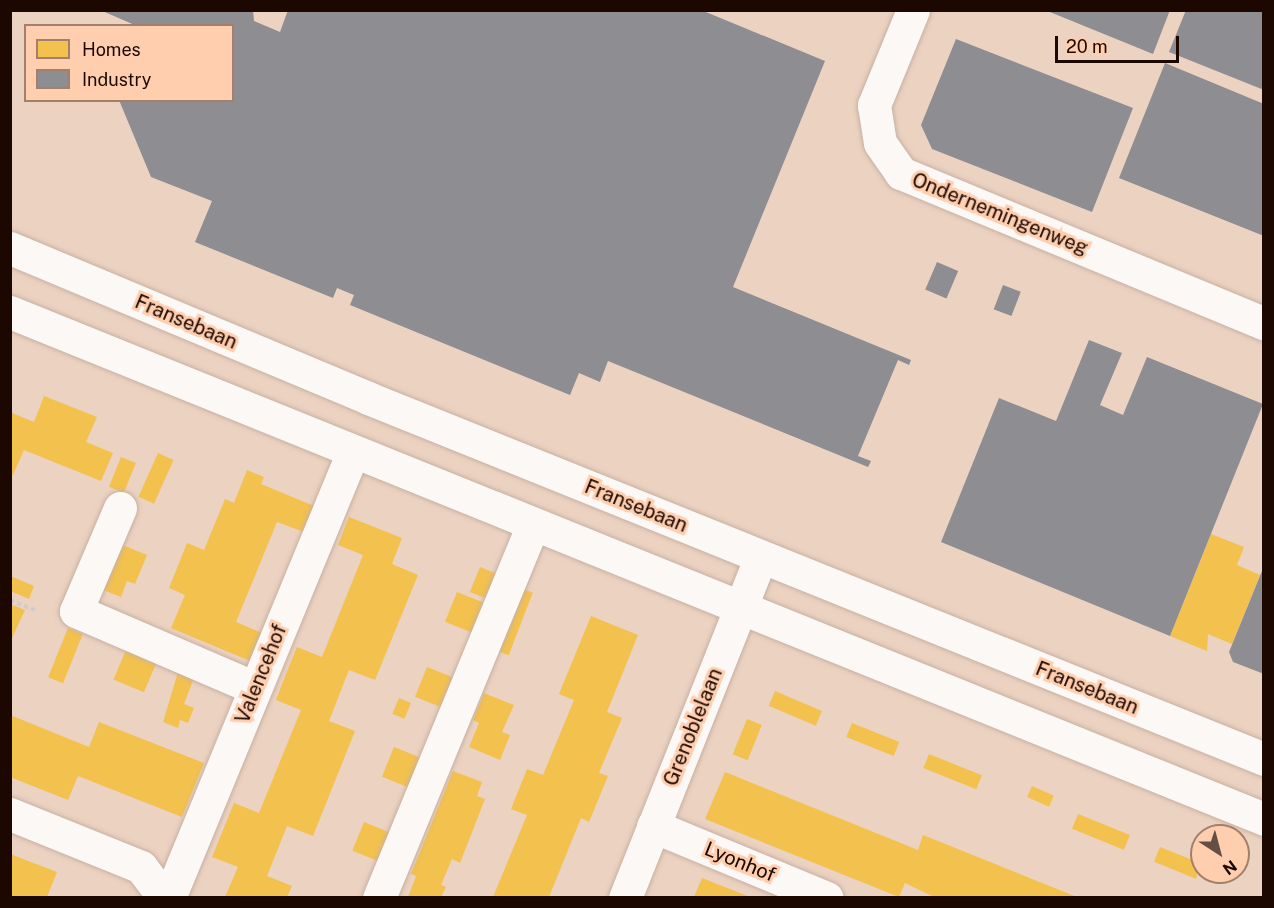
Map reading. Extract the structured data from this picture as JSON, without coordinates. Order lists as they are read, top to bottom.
{
  "streets": {
    "street": [
      "Ondernemingenweg",
      "Fransebaan",
      "Valencehof",
      "Grenoblelaan",
      "Lyonhof"
    ]
  },
  "crossings": [
    ["Fransebaan", "Grenoblelaan"],
    ["Grenoblelaan", "Lyonhof"]
  ],
  "legend": ["Homes", "Industry"],
  "scale_bar": "20 m",
  "north": "bottom right"
}
